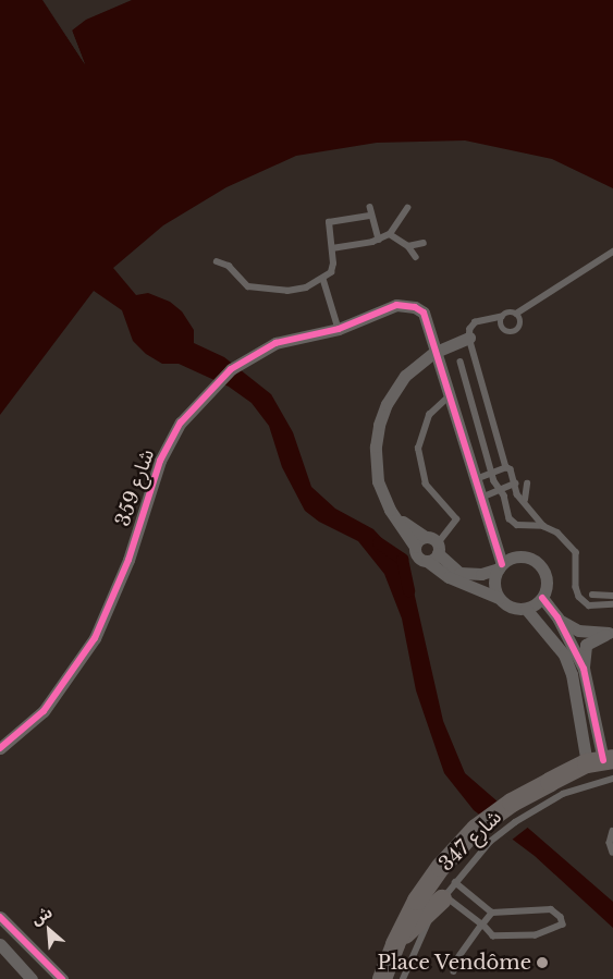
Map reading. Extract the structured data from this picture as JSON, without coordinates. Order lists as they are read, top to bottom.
{
  "streets": {
    "main road": ["شارع 347"],
    "street": ["شارع 359"]
  },
  "places": ["Place Vendôme"],
  "north": "top left"
}
